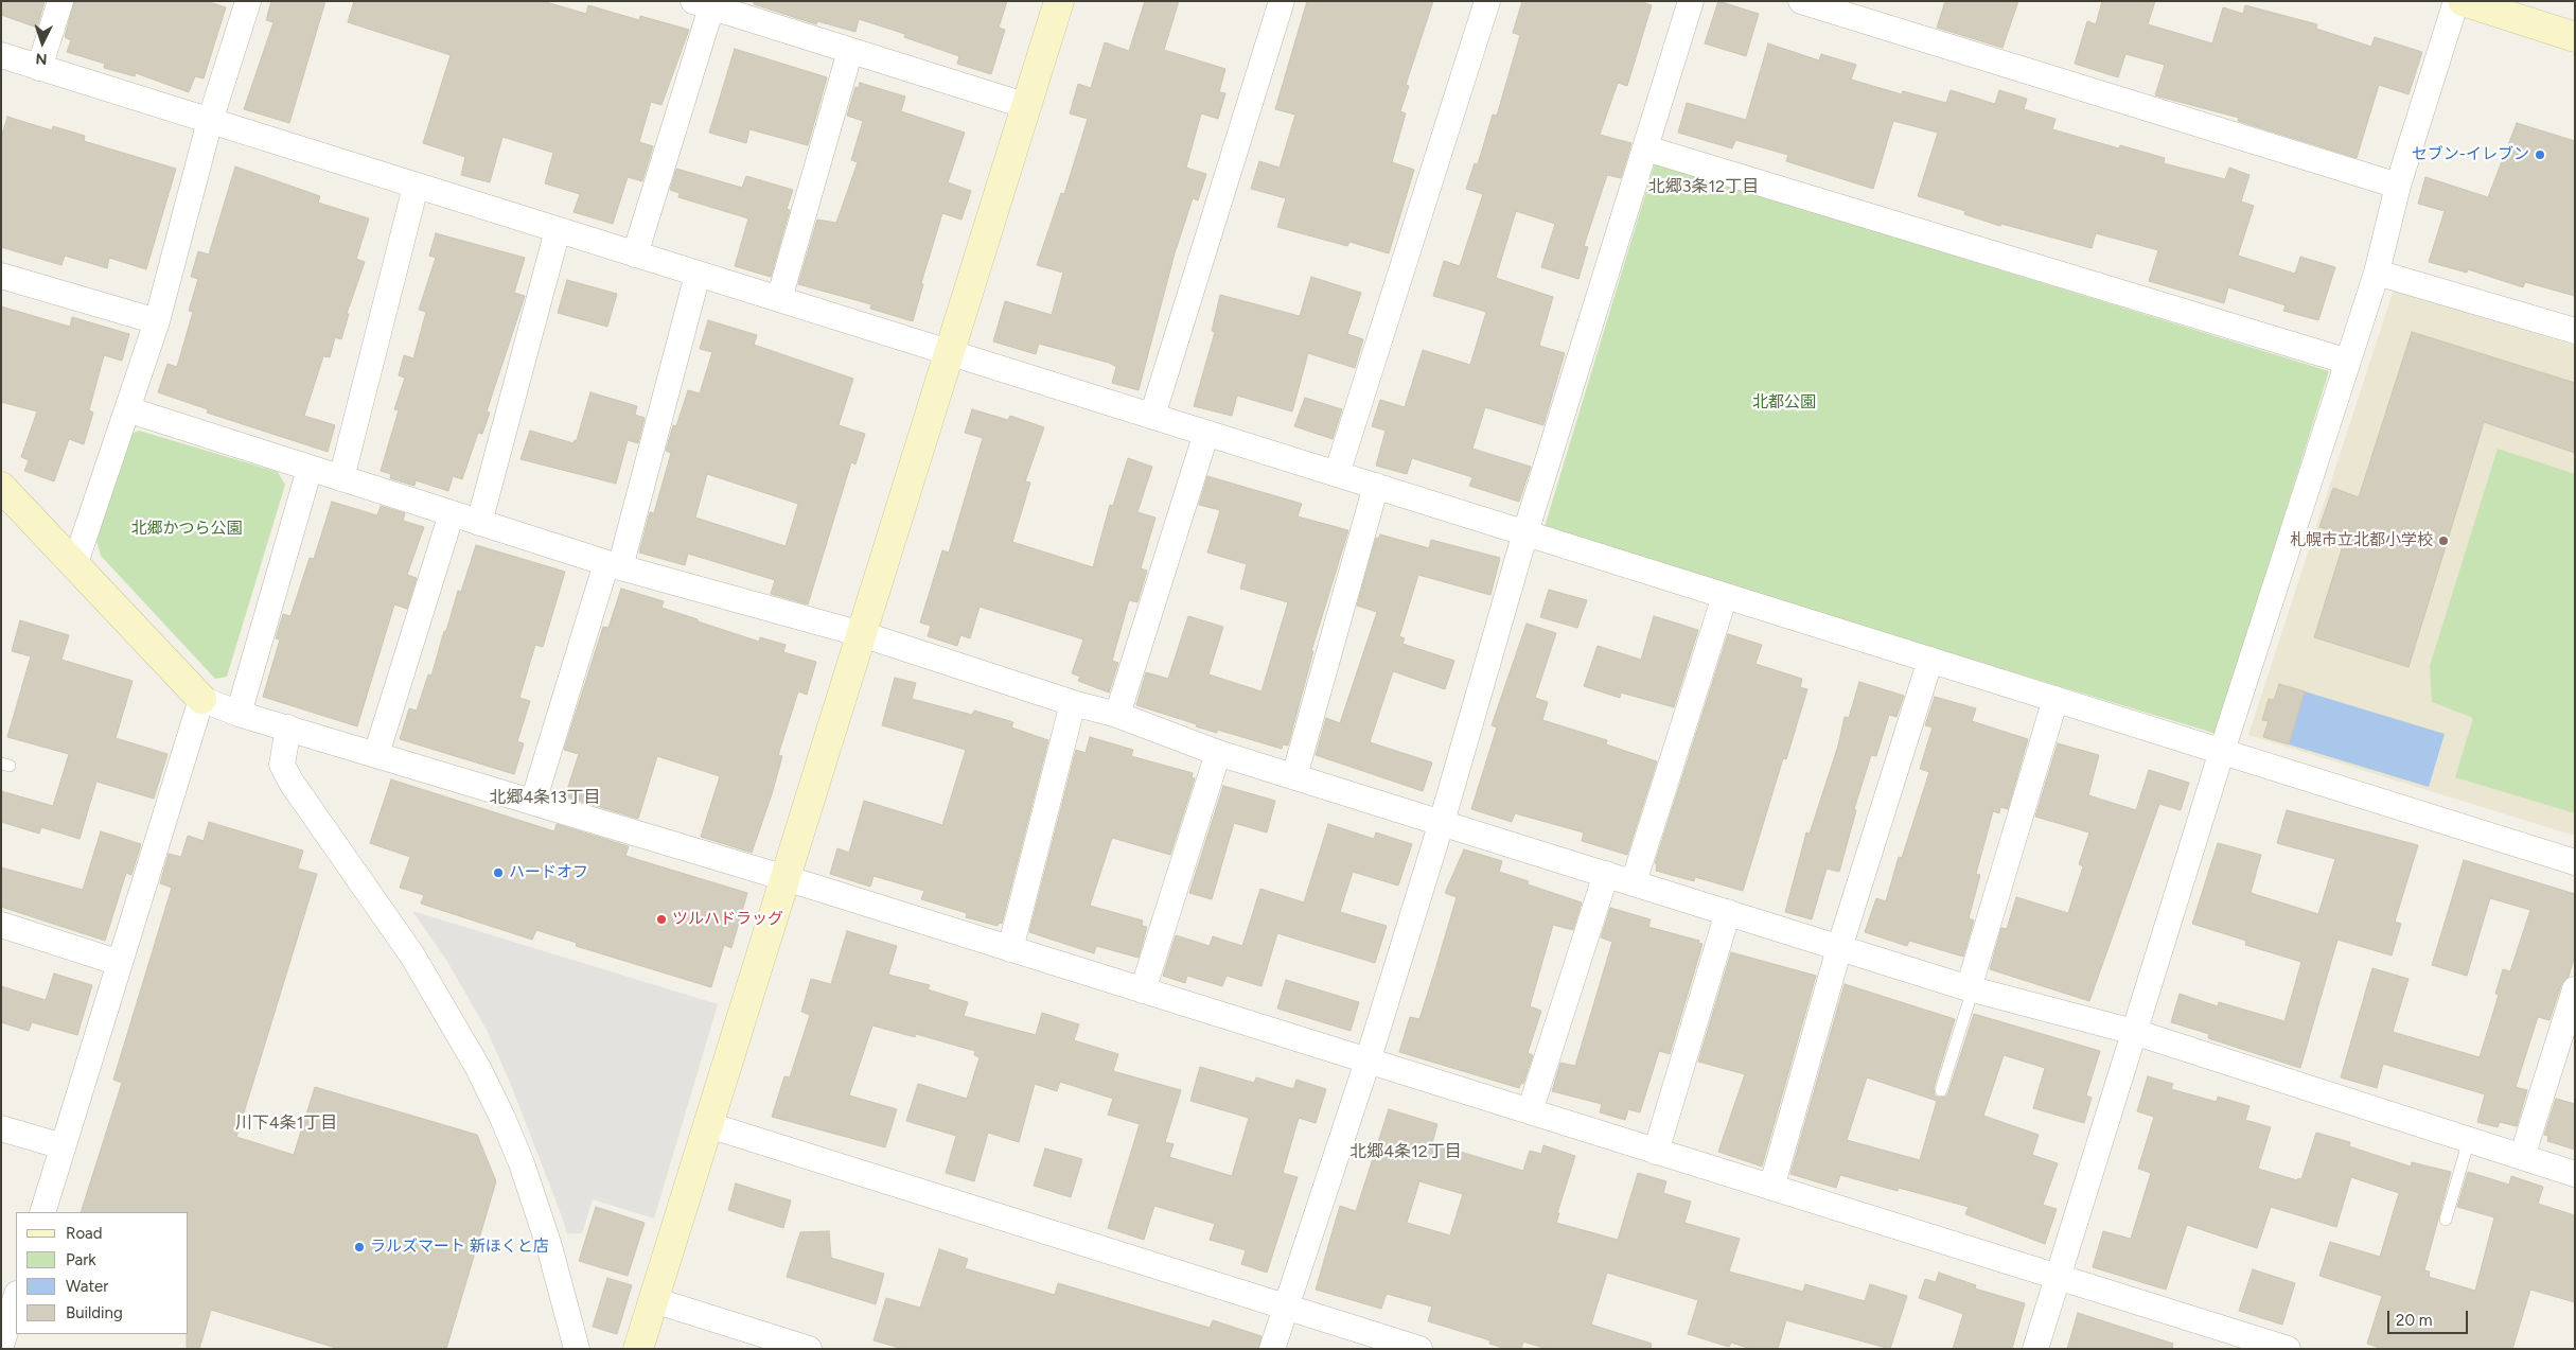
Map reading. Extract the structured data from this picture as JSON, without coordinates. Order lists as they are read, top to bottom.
{
  "districts": [
    "北郷3条12丁目",
    "北郷4条13丁目",
    "川下4条1丁目",
    "北郷4条12丁目"
  ],
  "parks": ["北都公園", "北郷かつら公園"],
  "places": [
    "セブン-イレブン",
    "札幌市立北都小学校",
    "ハードオフ",
    "ツルハドラッグ",
    "ラルズマート 新ほくと店"
  ],
  "legend": [
    "Road",
    "Park",
    "Water",
    "Building"
  ],
  "scale_bar": "20 m",
  "north": "bottom"
}
